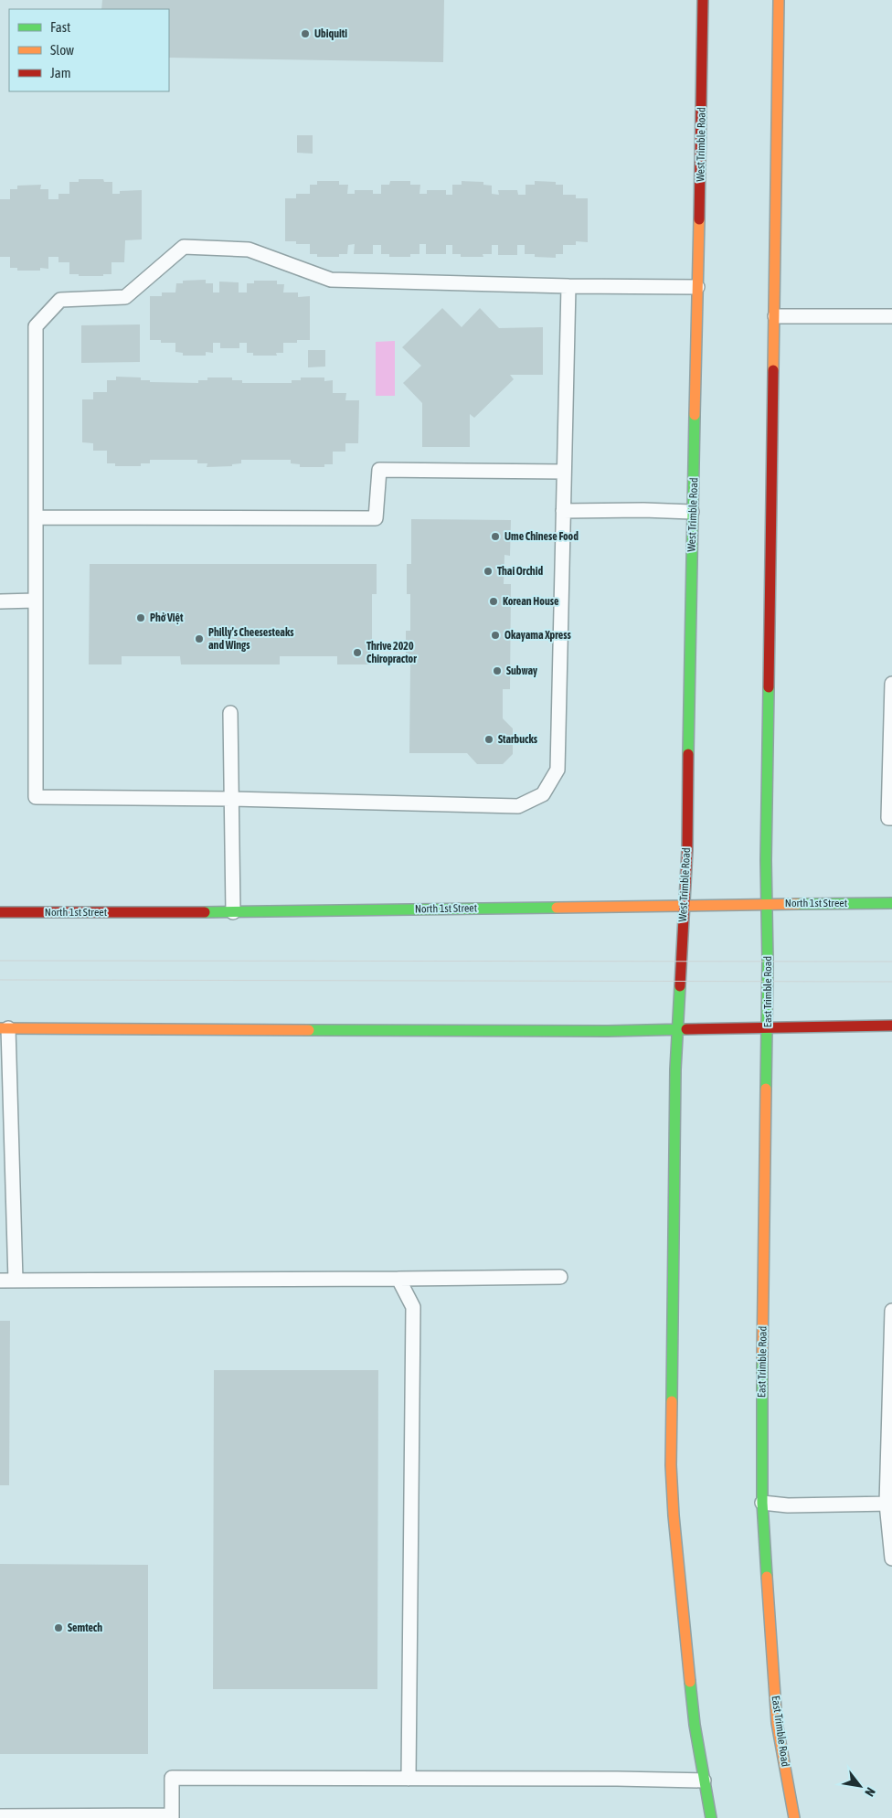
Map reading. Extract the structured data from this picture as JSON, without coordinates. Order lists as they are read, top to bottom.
{
  "streets": {
    "main road": ["West Trimble Road", "North 1st Street", "East Trimble Road"]
  },
  "crossings": [
    ["West Trimble Road", "North 1st Street"],
    ["North 1st Street", "East Trimble Road"]
  ],
  "places": [
    "Ubiquiti",
    "Ume Chinese Food",
    "Thai Orchid",
    "Korean House",
    "Phở Việt",
    "Okayama Xpress",
    "Philly’s Cheesesteaks and Wings",
    "Thrive 2020 Chiropractor",
    "Subway",
    "Starbucks",
    "Semtech"
  ],
  "legend": ["Fast", "Slow", "Jam"],
  "north": "bottom right"
}
